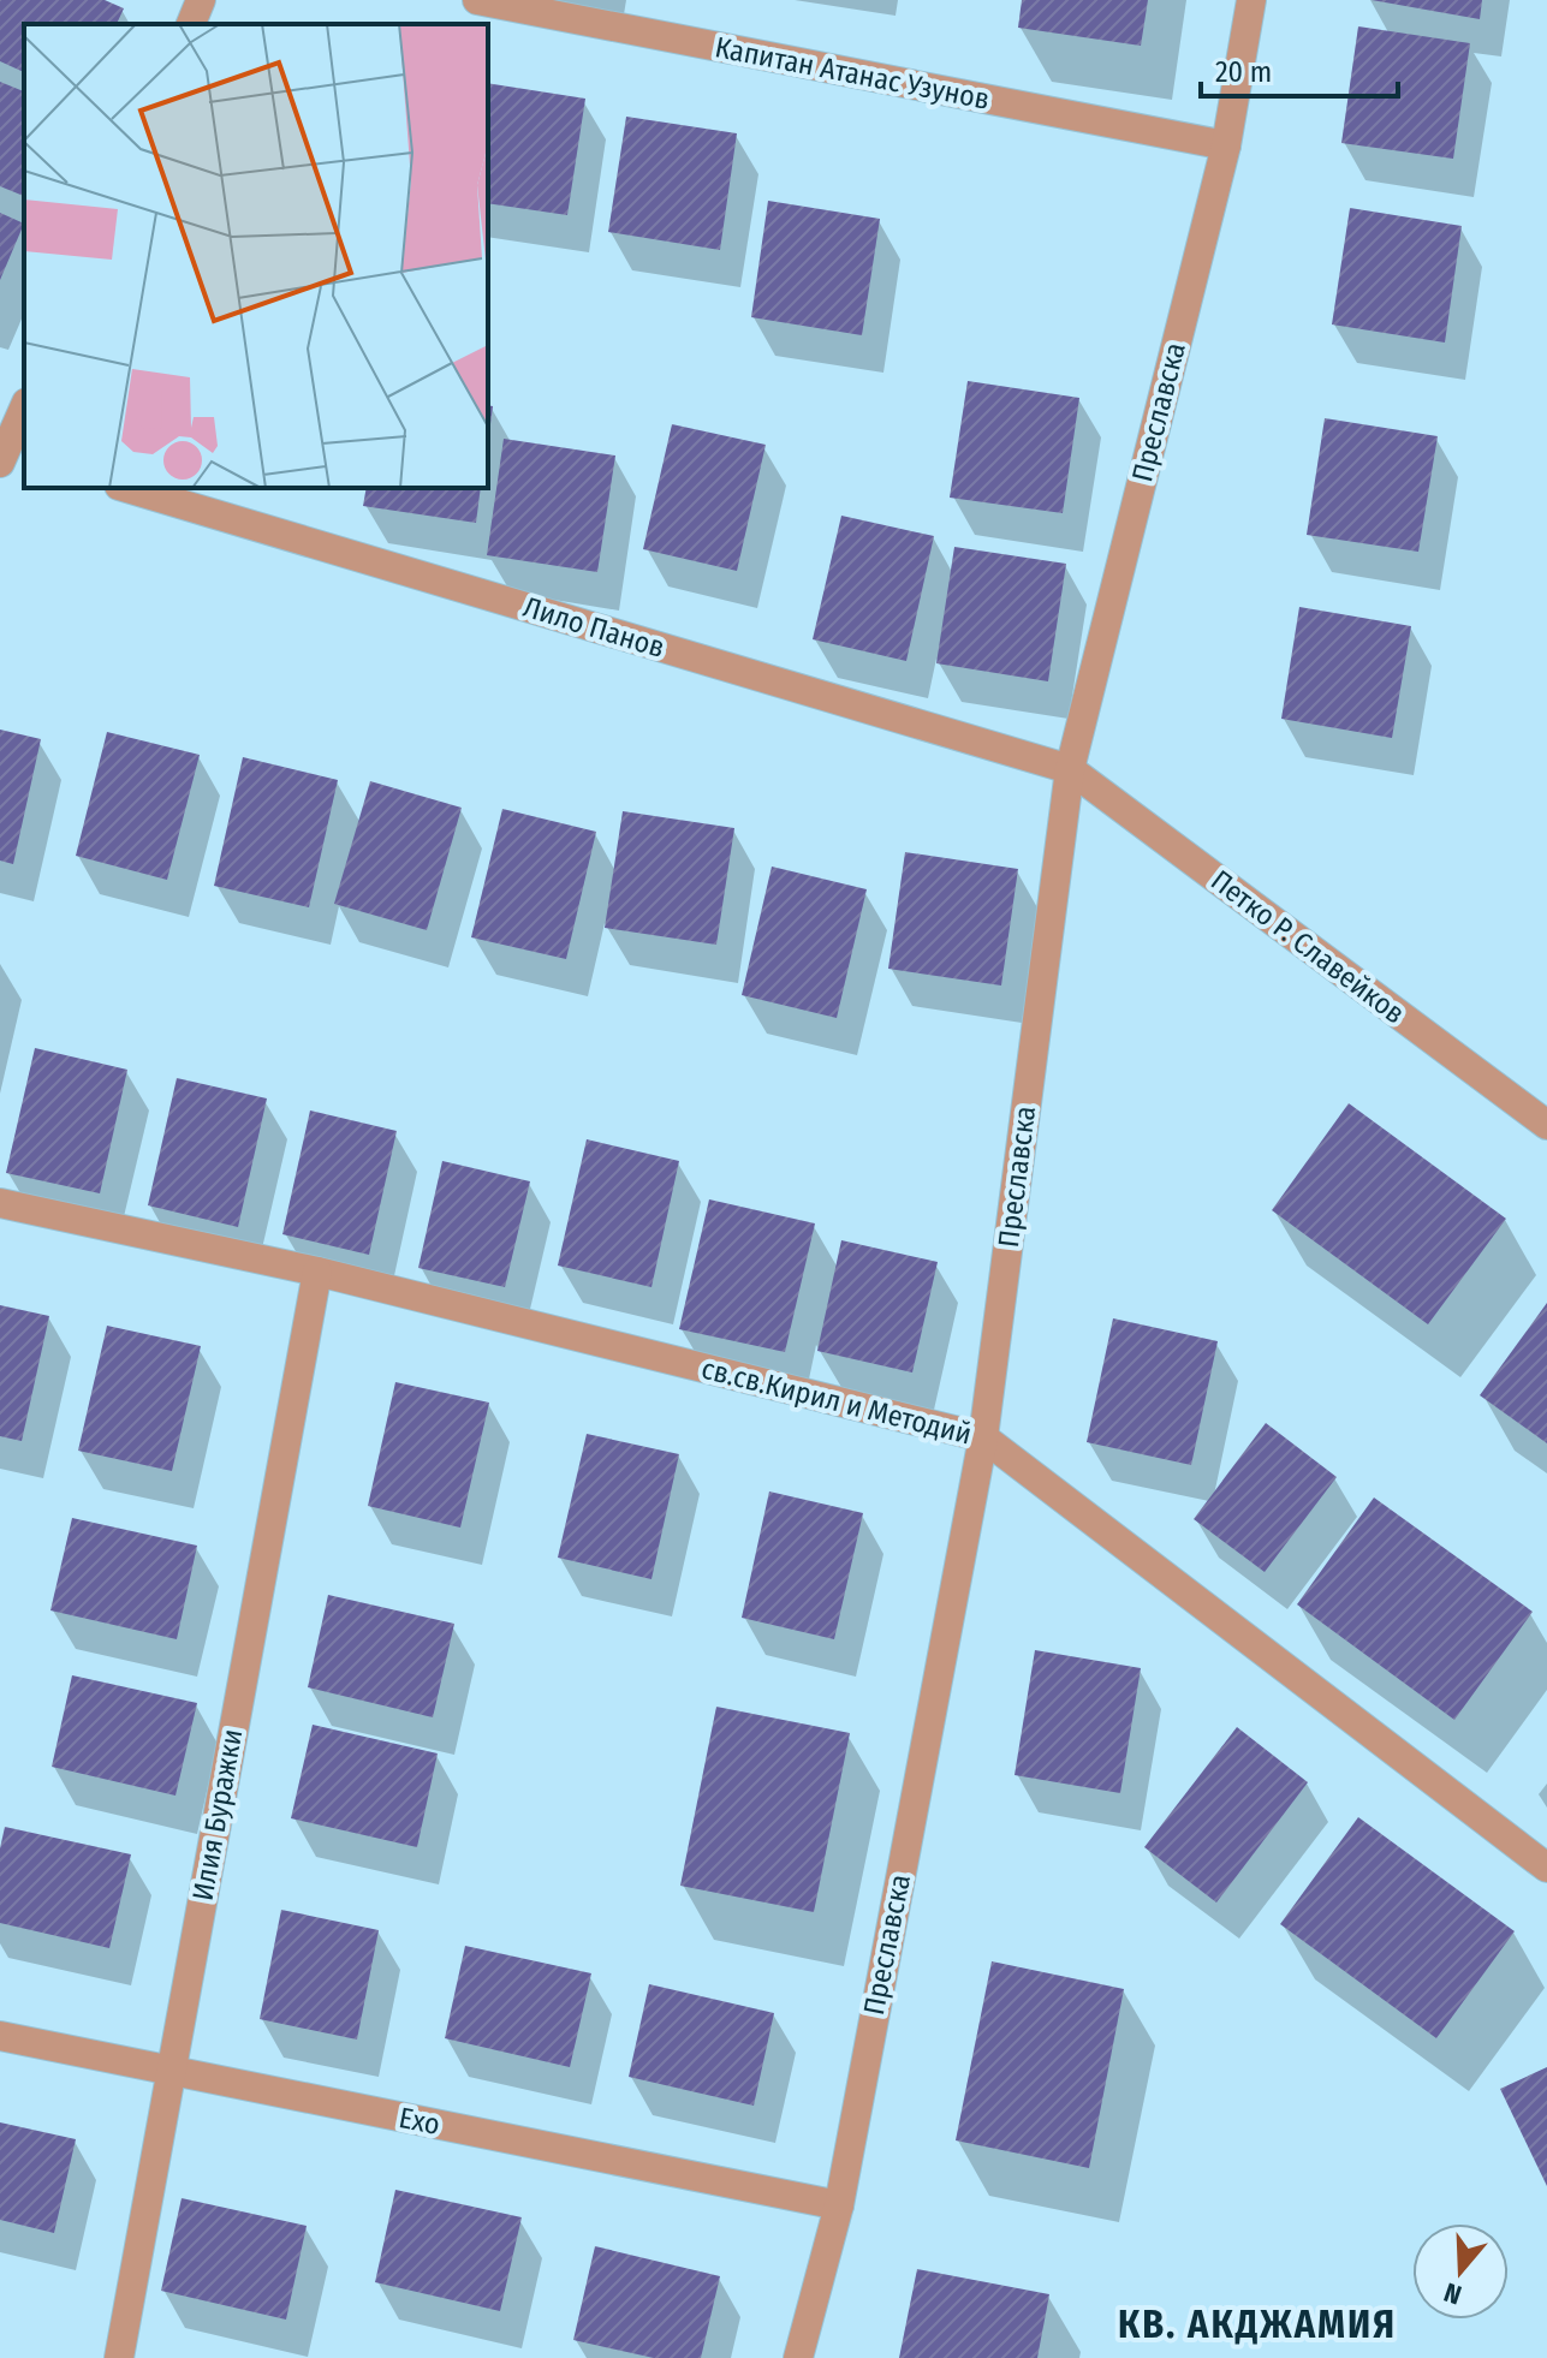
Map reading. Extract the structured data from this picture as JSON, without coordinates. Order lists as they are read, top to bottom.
{
  "streets": {
    "street": [
      "Капитан Атанас Узунов",
      "Преславска",
      "Лило Панов",
      "Петко Р. Славейков",
      "св.св.Кирил и Методий",
      "Илия Буражки",
      "Ехо"
    ]
  },
  "crossings": [
    ["Капитан Атанас Узунов", "Преславска"],
    ["Преславска", "Лило Панов"],
    ["Преславска", "Петко Р. Славейков"],
    ["Преславска", "св.св.Кирил и Методий"],
    ["Преславска", "Ехо"],
    ["Лило Панов", "Петко Р. Славейков"],
    ["св.св.Кирил и Методий", "Илия Буражки"],
    ["Илия Буражки", "Ехо"]
  ],
  "districts": ["КВ. АКДЖАМИЯ"],
  "scale_bar": "20 m",
  "north": "bottom"
}
